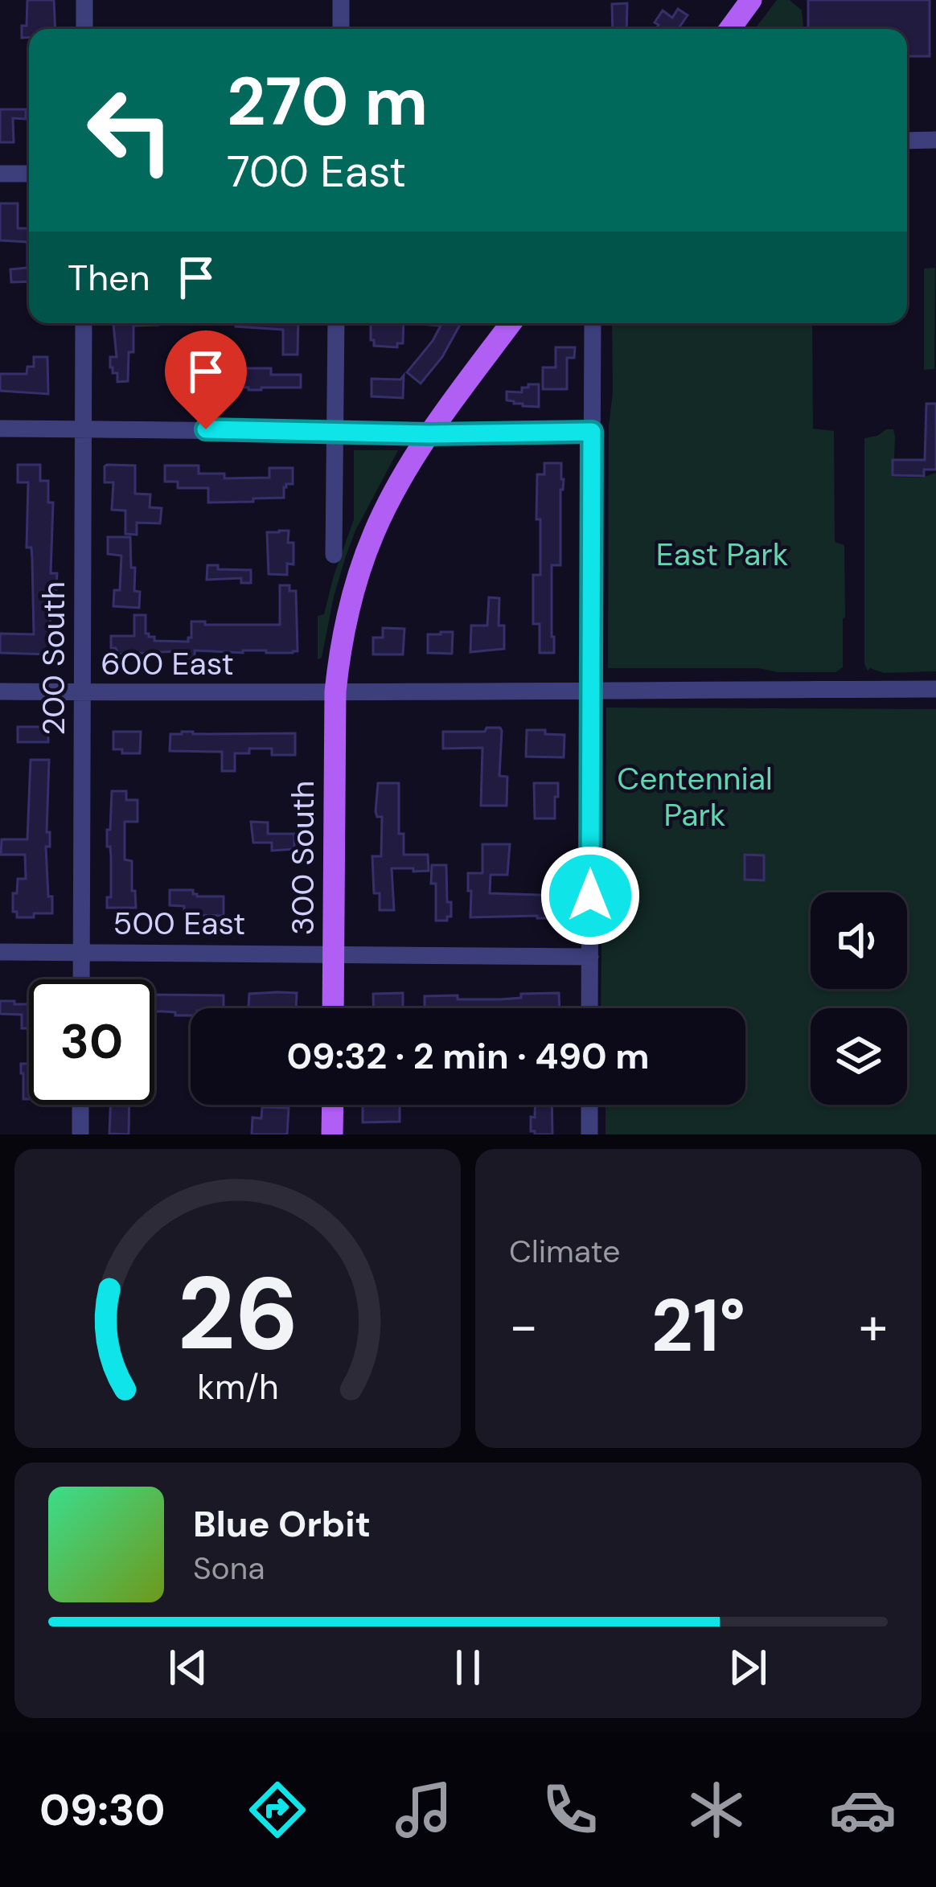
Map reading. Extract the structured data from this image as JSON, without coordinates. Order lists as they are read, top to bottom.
{
  "streets": {
    "main road": ["300 South"],
    "street": ["200 South", "600 East", "500 East"]
  },
  "crossings": [
    ["200 South", "600 East"],
    ["200 South", "500 East"],
    ["600 East", "300 South"],
    ["300 South", "500 East"]
  ],
  "parks": ["East Park", "Centennial Park"],
  "page": {
    "turn": ["270 m", "700 East"],
    "then": "Then",
    "limit": "30",
    "trip": "09:32 · 2 min · 490 m",
    "tile": "Climate",
    "heat": ["−", "21°", "+"],
    "song": ["Blue Orbit", "Sona"],
    "tabs": "09:30",
    "gauge": ["26", "km/h"]
  }
}
